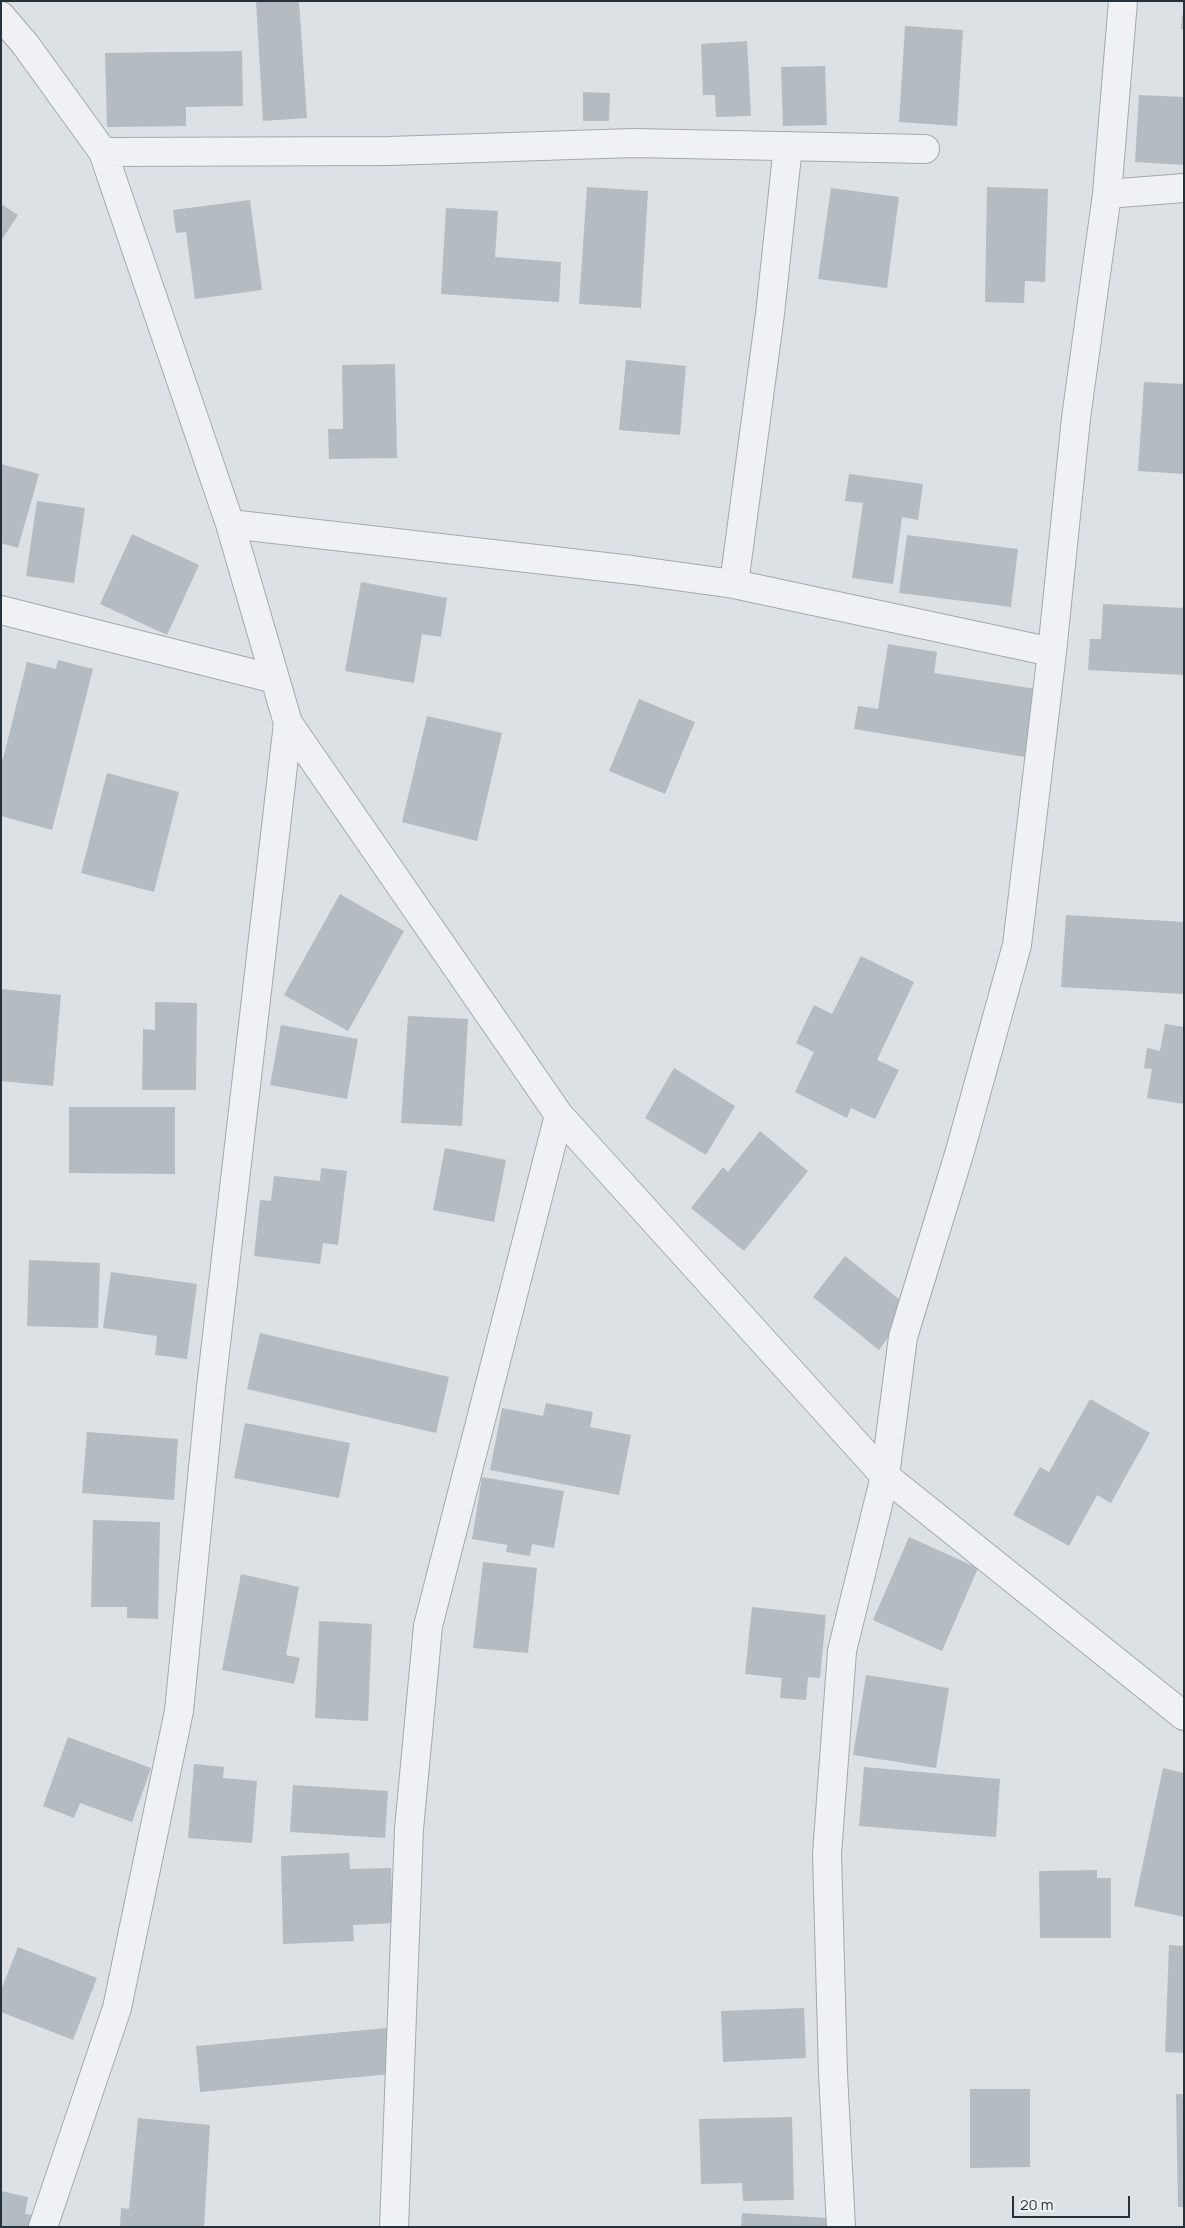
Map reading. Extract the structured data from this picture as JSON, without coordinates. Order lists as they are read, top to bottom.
{
  "scale_bar": "20 m"
}
